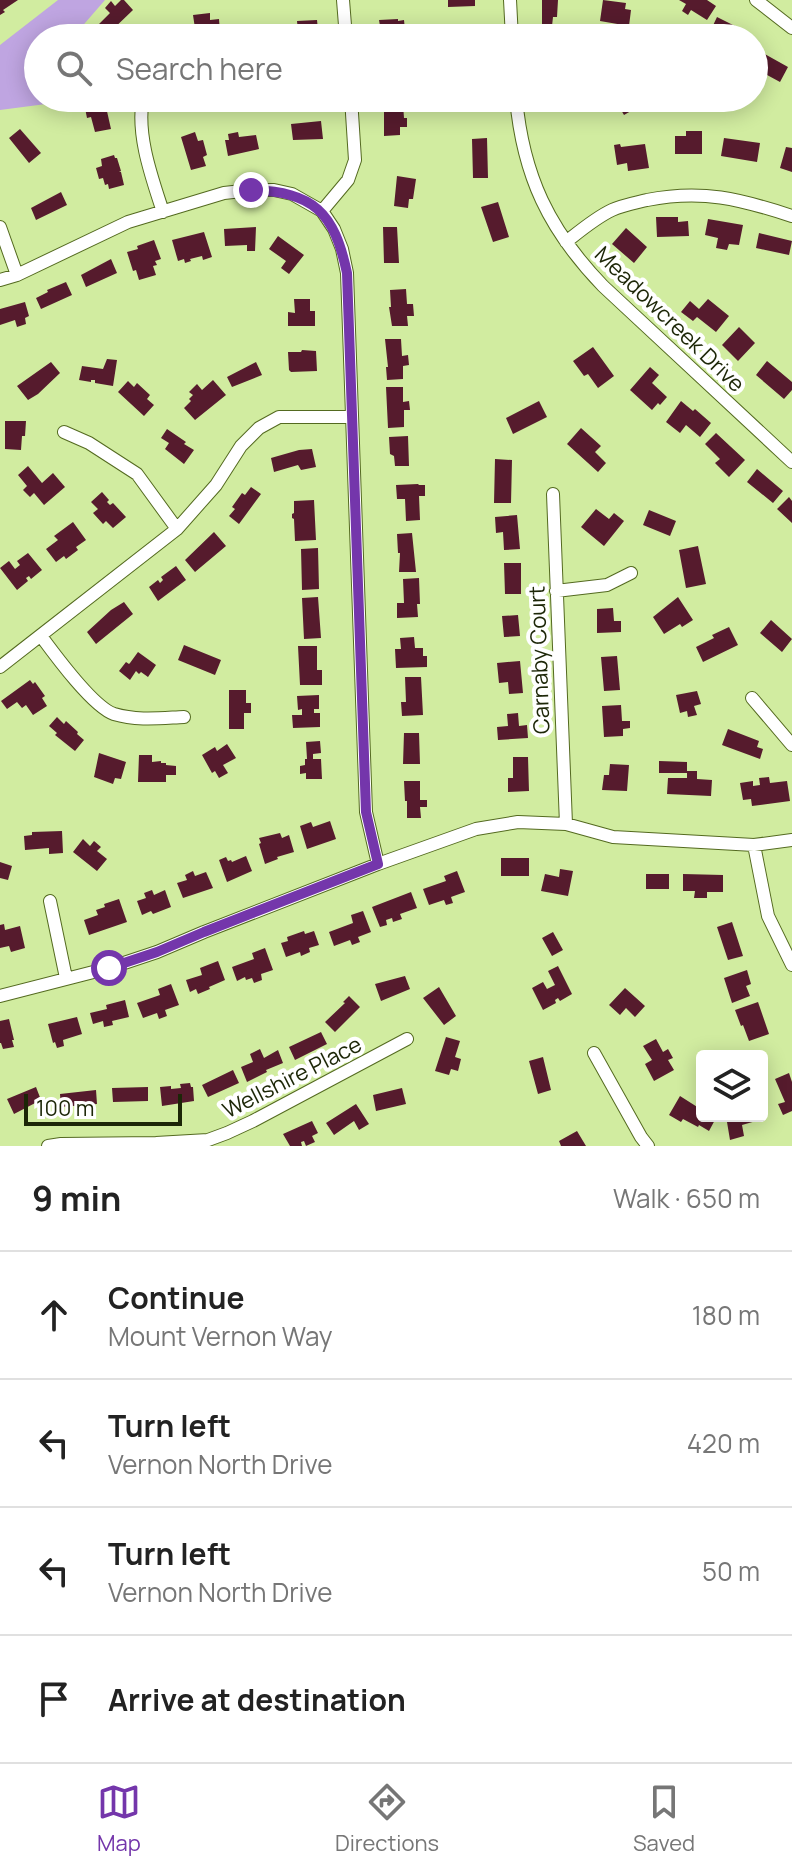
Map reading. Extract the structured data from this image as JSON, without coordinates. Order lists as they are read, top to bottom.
{
  "streets": {
    "street": ["Meadowcreek Drive", "Carnaby Court", "Wellshire Place"]
  },
  "scale_bar": "100 m",
  "page": {
    "search": "Search here",
    "scale": "100 m",
    "heading": ["9 min", "Walk · 650 m"],
    "list": [
      ["Continue", "Mount Vernon Way", "180 m"],
      ["Turn left", "Vernon North Drive", "420 m"],
      ["Turn left", "Vernon North Drive", "50 m"],
      "Arrive at destination"
    ],
    "nav": ["Map", "Directions", "Saved"]
  }
}
